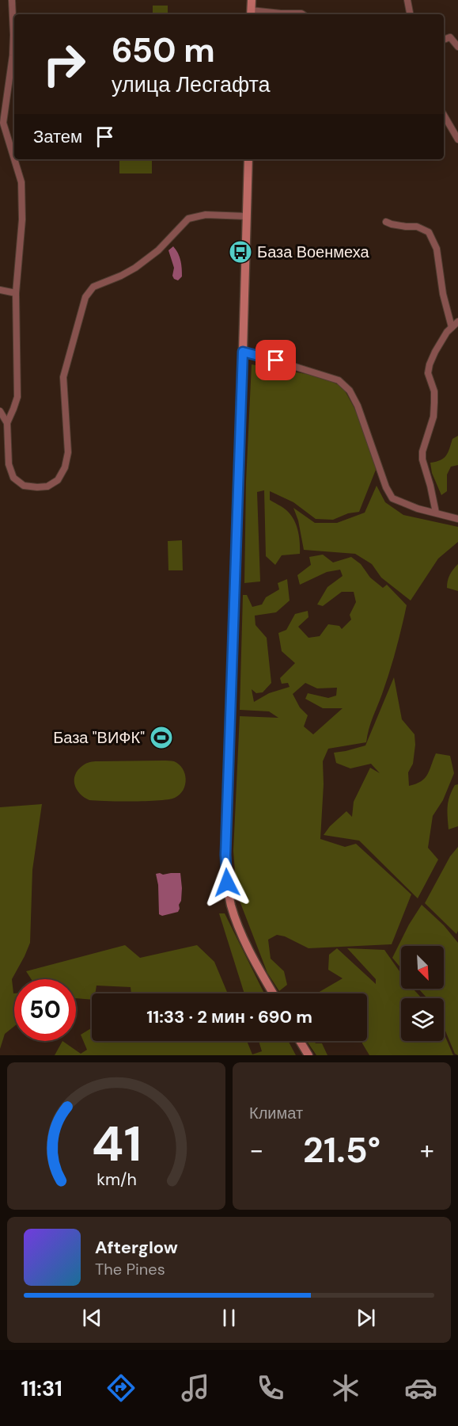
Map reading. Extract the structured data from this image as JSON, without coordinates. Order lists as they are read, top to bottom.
{
  "places": {
    "bus stop": ["База Военмеха"],
    "sports": ["База \"ВИФК\""]
  },
  "north": "bottom right",
  "page": {
    "turn": ["650 m", "улица Лесгафта"],
    "then": "Затем",
    "limit": "50",
    "trip": "11:33 · 2 мин · 690 m",
    "tile": "Климат",
    "heat": ["−", "21.5°", "+"],
    "song": ["Afterglow", "The Pines"],
    "tabs": "11:31",
    "gauge": ["41", "km/h"]
  }
}
